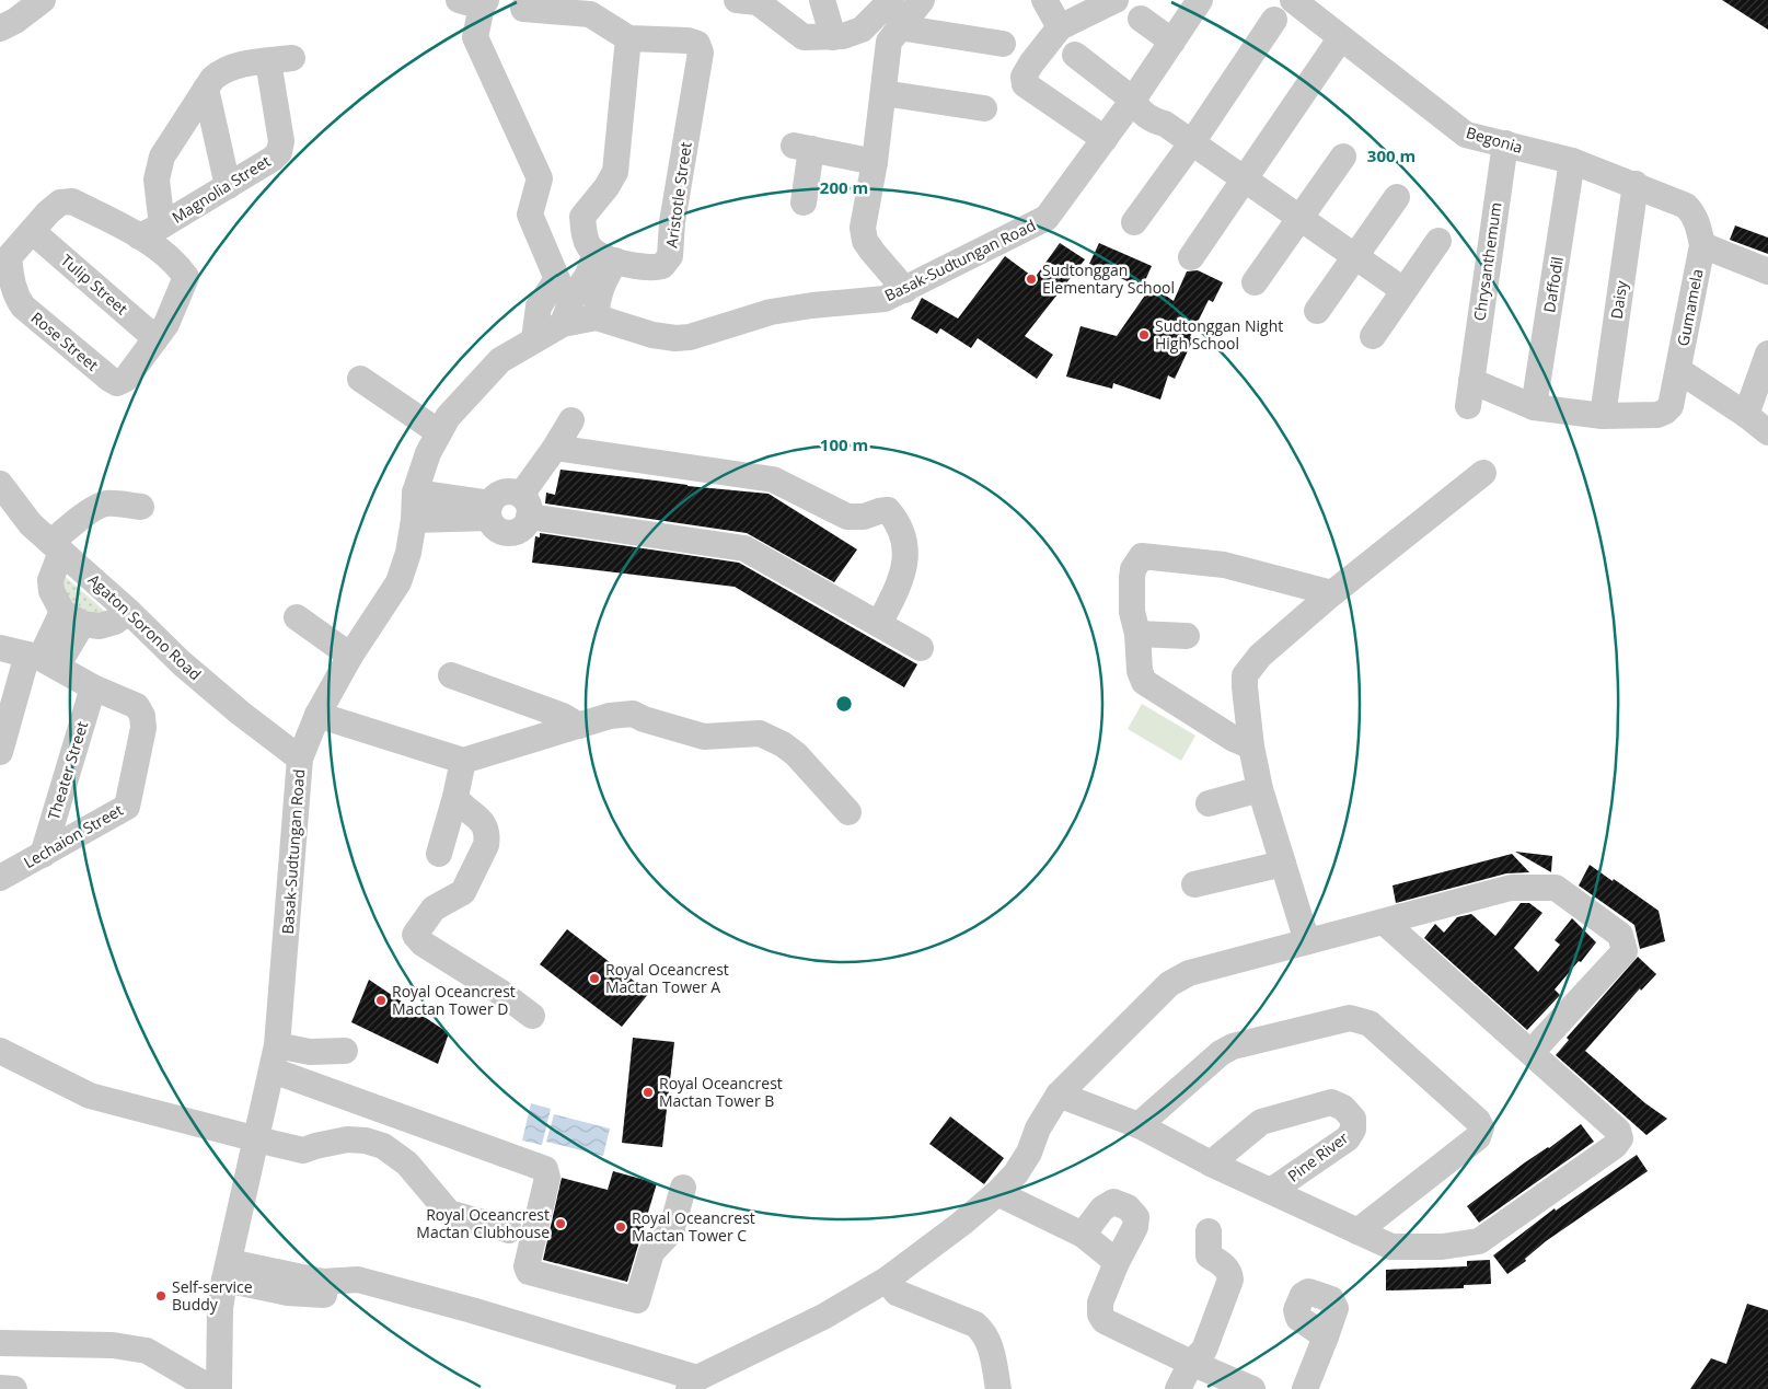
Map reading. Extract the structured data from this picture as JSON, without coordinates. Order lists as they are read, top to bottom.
{
  "streets": {
    "street": [
      "Begonia",
      "Magnolia Street",
      "Aristotle Street",
      "Basak-Sudtungan Road",
      "Chrysanthemum",
      "Tulip Street",
      "Daffodil",
      "Daisy",
      "Gumamela",
      "Rose Street",
      "Agaton Sorono Road",
      "Theater Street",
      "Lechaion Street",
      "Pine River"
    ]
  },
  "crossings": [
    ["Begonia", "Chrysanthemum"],
    ["Begonia", "Daffodil"],
    ["Begonia", "Daisy"],
    ["Begonia", "Gumamela"],
    ["Basak-Sudtungan Road", "Agaton Sorono Road"],
    ["Chrysanthemum", "Daffodil"],
    ["Chrysanthemum", "Daisy"],
    ["Chrysanthemum", "Gumamela"],
    ["Tulip Street", "Rose Street"],
    ["Theater Street", "Lechaion Street"]
  ],
  "places": [
    "Sudtonggan Elementary School",
    "Sudtonggan Night High School",
    "Royal Oceancrest Mactan Tower A",
    "Royal Oceancrest Mactan Tower D",
    "Royal Oceancrest Mactan Tower B",
    "Royal Oceancrest Mactan Clubhouse",
    "Royal Oceancrest Mactan Tower C",
    "Self-service Buddy"
  ],
  "rings": ["300 m", "200 m", "100 m"]
}
